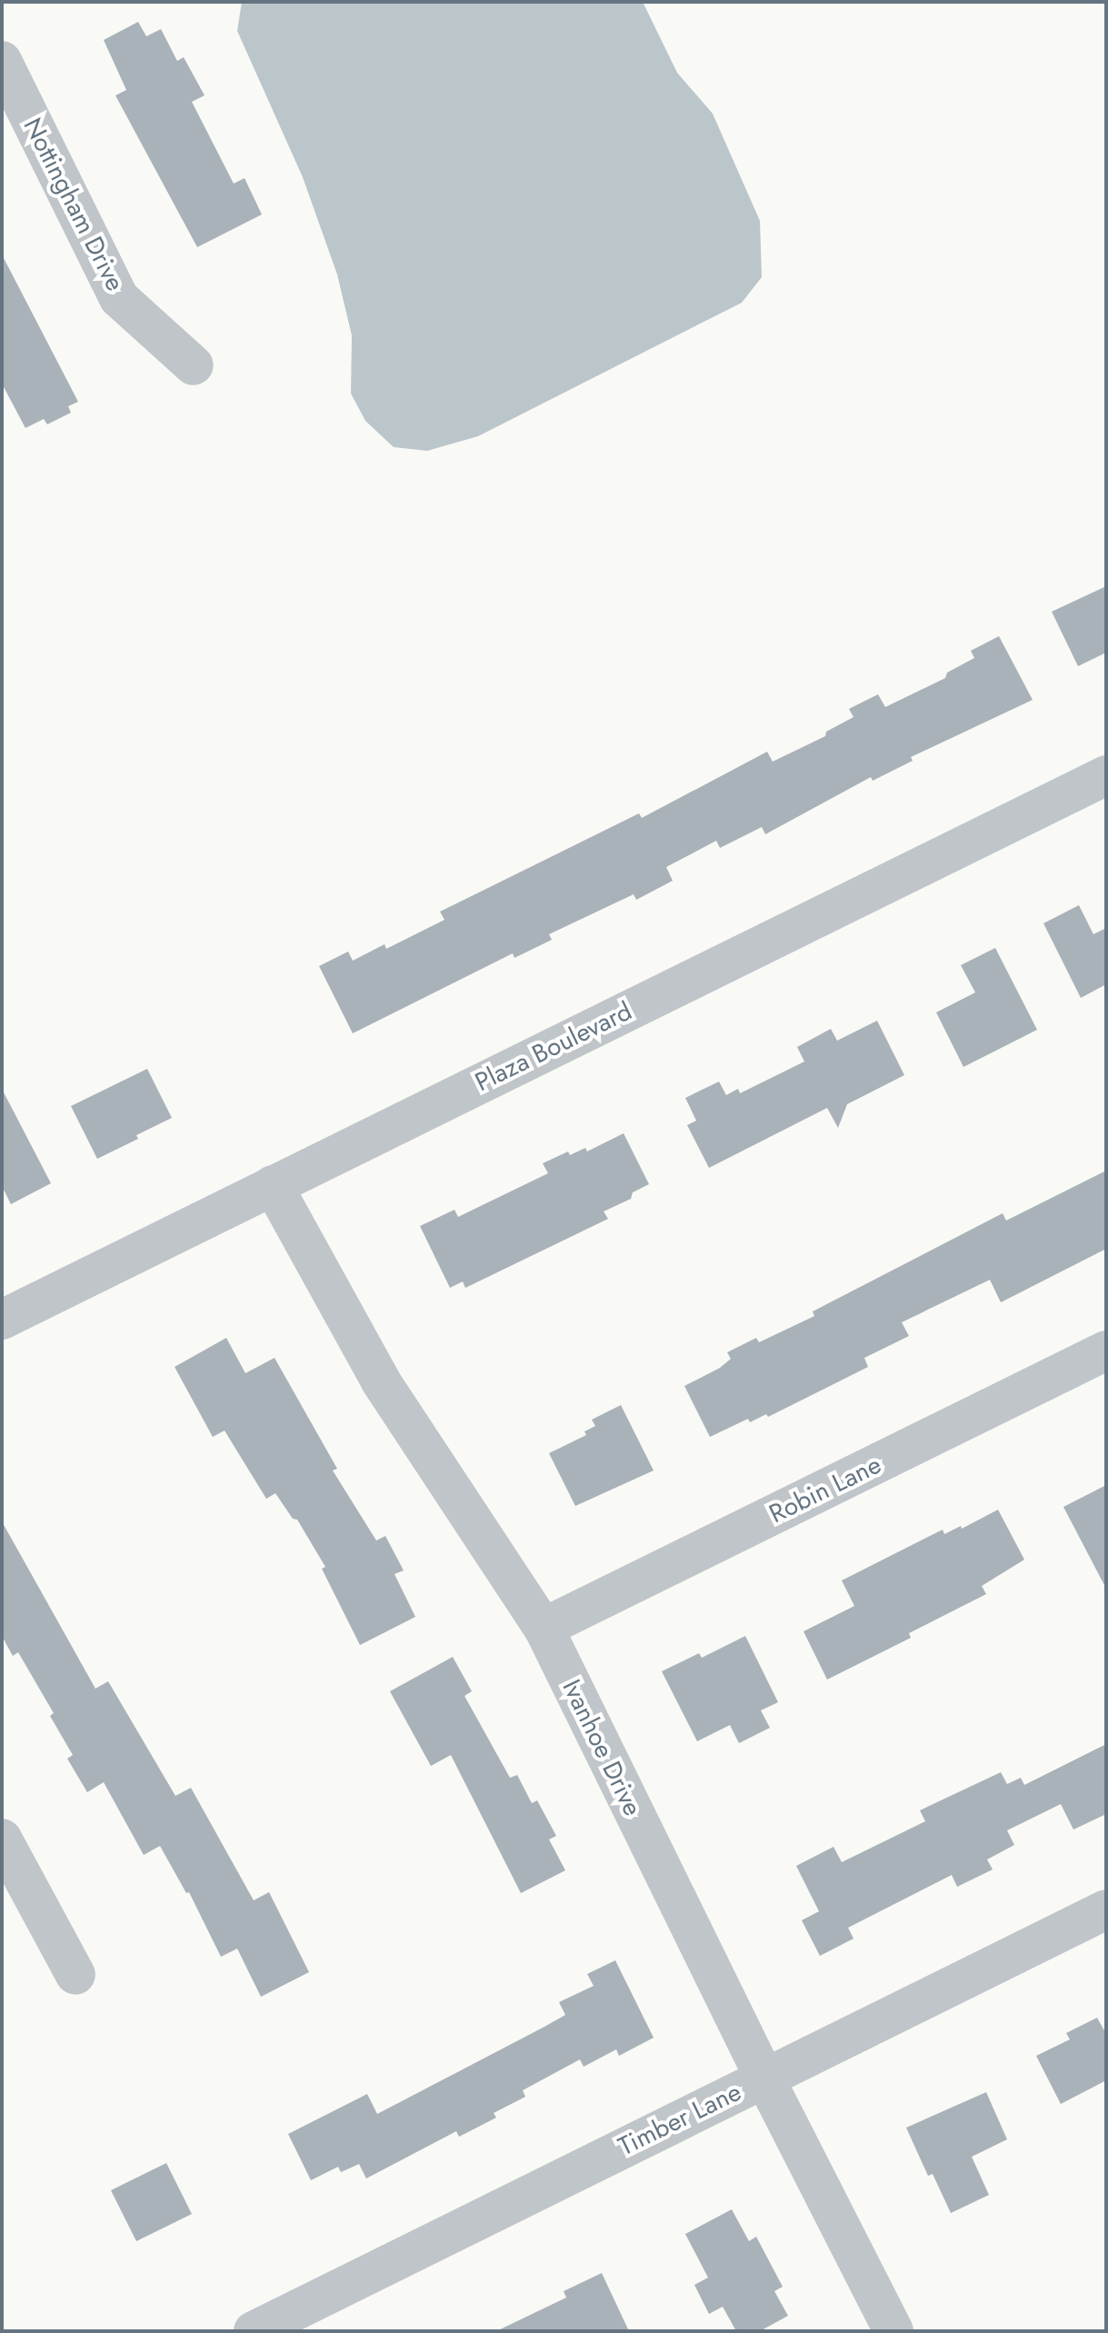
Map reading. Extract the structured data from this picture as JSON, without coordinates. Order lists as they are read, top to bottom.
{
  "streets": {
    "street": [
      "Nottingham Drive",
      "Plaza Boulevard",
      "Robin Lane",
      "Ivanhoe Drive",
      "Timber Lane"
    ]
  },
  "crossings": [
    ["Plaza Boulevard", "Ivanhoe Drive"],
    ["Robin Lane", "Ivanhoe Drive"],
    ["Ivanhoe Drive", "Timber Lane"]
  ]
}
